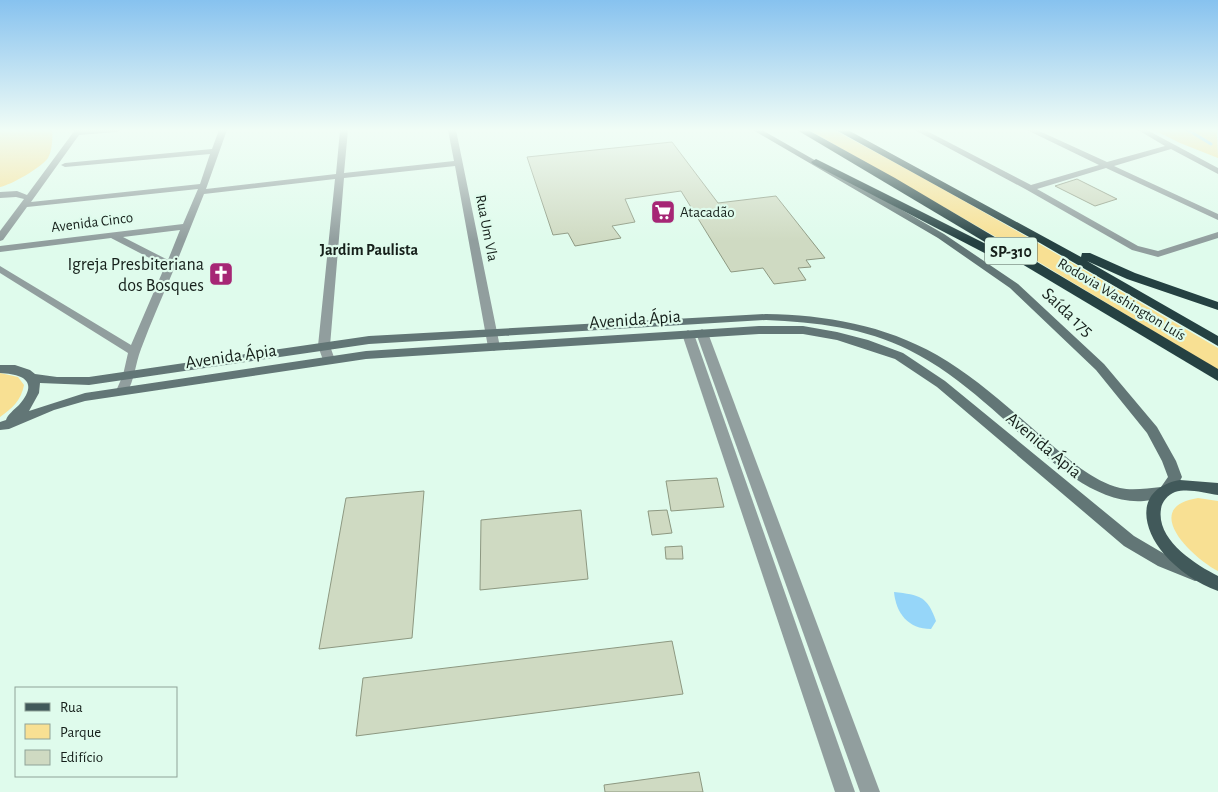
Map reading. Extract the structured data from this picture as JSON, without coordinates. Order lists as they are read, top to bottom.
{
  "streets": {
    "highway": ["SP-310", "Rodovia Washington Luís"],
    "street": [
      "Avenida Cinco",
      "Rua Um Vla",
      "Saída 175",
      "Avenida Ápia"
    ]
  },
  "crossings": [
    ["Rua Um Vla", "Avenida Ápia"],
    ["Saída 175", "Avenida Ápia"]
  ],
  "districts": ["Jardim Paulista"],
  "places": {
    "supermarket": ["Atacadão"],
    "church": ["Igreja Presbiteriana dos Bosques"]
  },
  "legend": ["Rua", "Parque", "Edifício"]
}
